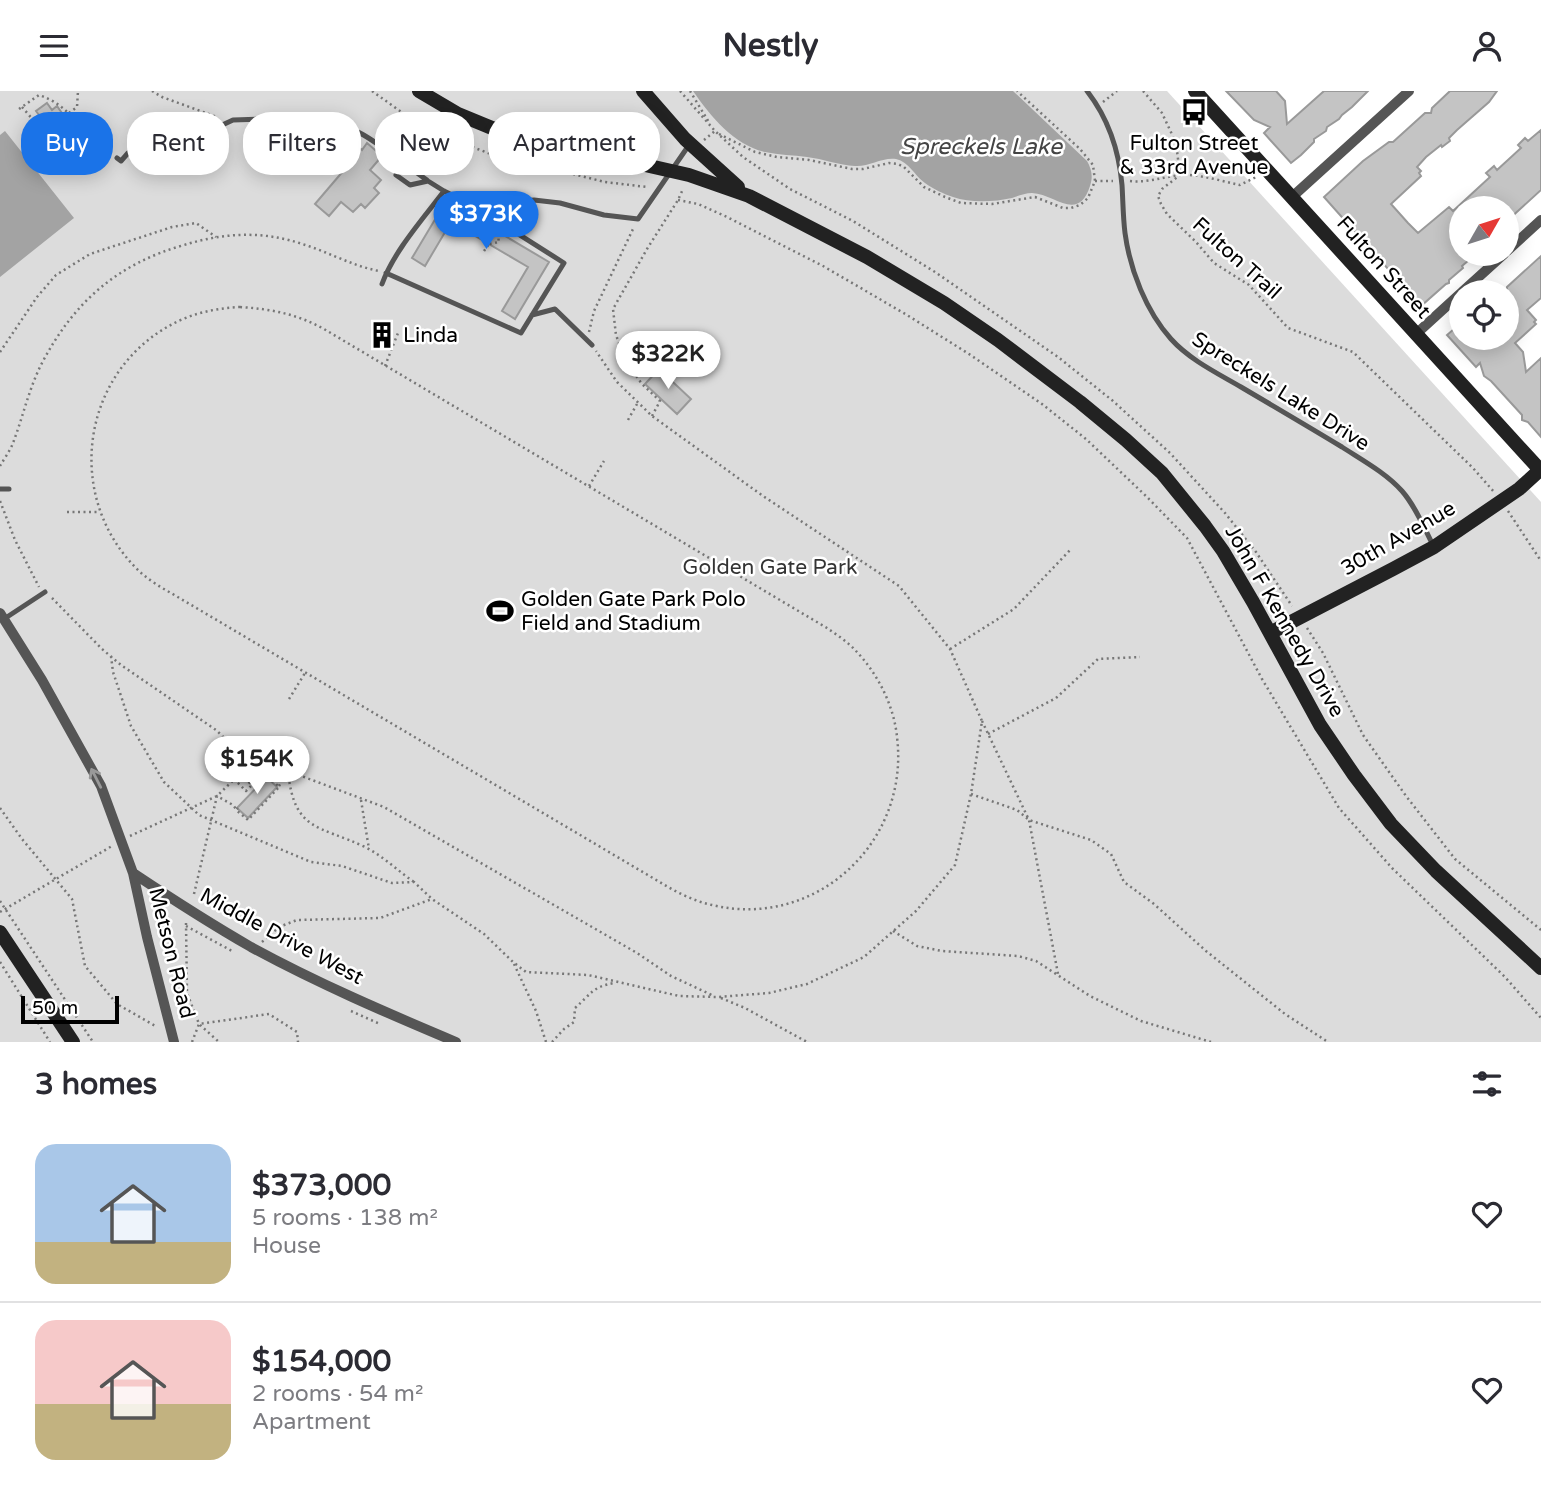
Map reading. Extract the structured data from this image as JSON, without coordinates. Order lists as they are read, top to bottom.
{
  "streets": {
    "street": [
      "Fulton Street",
      "30th Avenue",
      "John F Kennedy Drive",
      "Middle Drive West",
      "Metson Road"
    ],
    "lane": ["Spreckels Lake Drive"],
    "path": ["Fulton Trail"]
  },
  "crossings": [
    ["Fulton Trail", "30th Avenue"],
    ["Fulton Street", "30th Avenue"],
    ["Spreckels Lake Drive", "30th Avenue"],
    ["30th Avenue", "John F Kennedy Drive"],
    ["Middle Drive West", "Metson Road"]
  ],
  "water": ["Spreckels Lake"],
  "parks": ["Golden Gate Park"],
  "places": {
    "bus stop": ["Fulton Street & 33rd Avenue"],
    "building": ["Linda"],
    "sports": ["Golden Gate Park Polo Field and Stadium"]
  },
  "scale_bar": "50 m",
  "north": "top right",
  "page": {
    "header": "Nestly",
    "chip": [
      "Buy",
      "Rent",
      "Filters",
      "New",
      "Apartment"
    ],
    "price": ["$373K", "$322K", "$154K"],
    "scale": "50 m",
    "heading": "3 homes",
    "list": [
      {
        "name": "$373,000",
        "note": "5 rooms · 138 m² · House"
      },
      {
        "name": "$154,000",
        "note": "2 rooms · 54 m² · Apartment"
      }
    ]
  }
}
